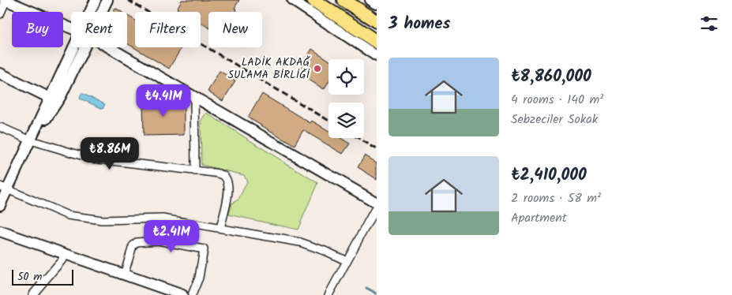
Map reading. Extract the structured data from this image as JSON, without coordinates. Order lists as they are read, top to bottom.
{
  "places": ["LADİK AKDAĞ SULAMA BİRLİĞİ"],
  "scale_bar": "50 m",
  "page": {
    "heading": "3 homes",
    "chip": [
      "Buy",
      "Rent",
      "Filters",
      "New"
    ],
    "list": [
      {
        "name": "₺8,860,000",
        "note": "4 rooms · 140 m² · Sebzeciler Sokak"
      },
      {
        "name": "₺2,410,000",
        "note": "2 rooms · 58 m² · Apartment"
      }
    ],
    "price": ["₺4.41M", "₺8.86M", "₺2.41M"],
    "scale": "50 m"
  }
}
